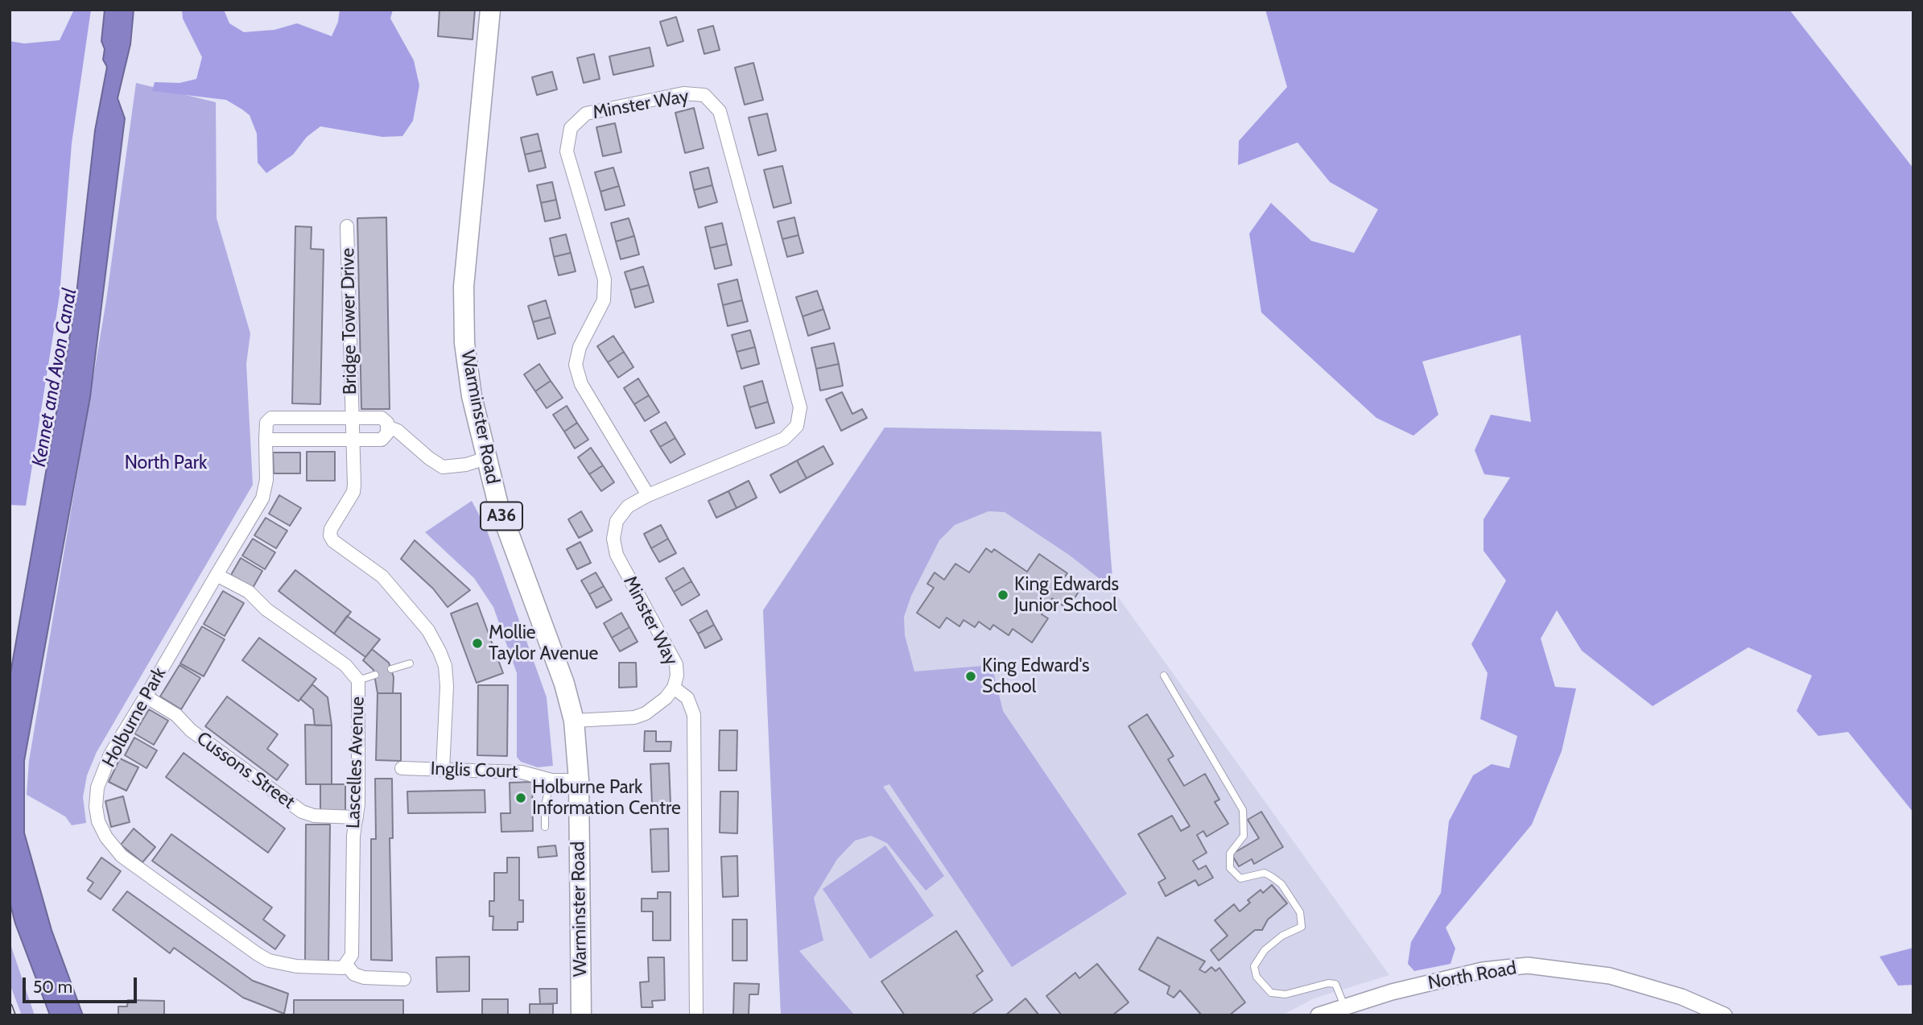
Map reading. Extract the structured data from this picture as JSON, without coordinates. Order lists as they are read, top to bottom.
{
  "streets": {
    "highway": ["Warminster Road", "A36"],
    "street": [
      "Minster Way",
      "Bridge Tower Drive",
      "Holburne Park",
      "Lascelles Avenue",
      "Cussons Street",
      "Inglis Court",
      "North Road"
    ]
  },
  "crossings": [
    ["Minster Way", "Warminster Road"],
    ["Warminster Road", "Inglis Court"],
    ["Holburne Park", "Lascelles Avenue"],
    ["Holburne Park", "Cussons Street"],
    ["Lascelles Avenue", "Cussons Street"]
  ],
  "water": ["Kennet and Avon Canal"],
  "parks": ["North Park"],
  "places": [
    "King Edwards Junior School",
    "Mollie Taylor Avenue",
    "King Edward's School",
    "Holburne Park Information Centre"
  ],
  "scale_bar": "50 m"
}
